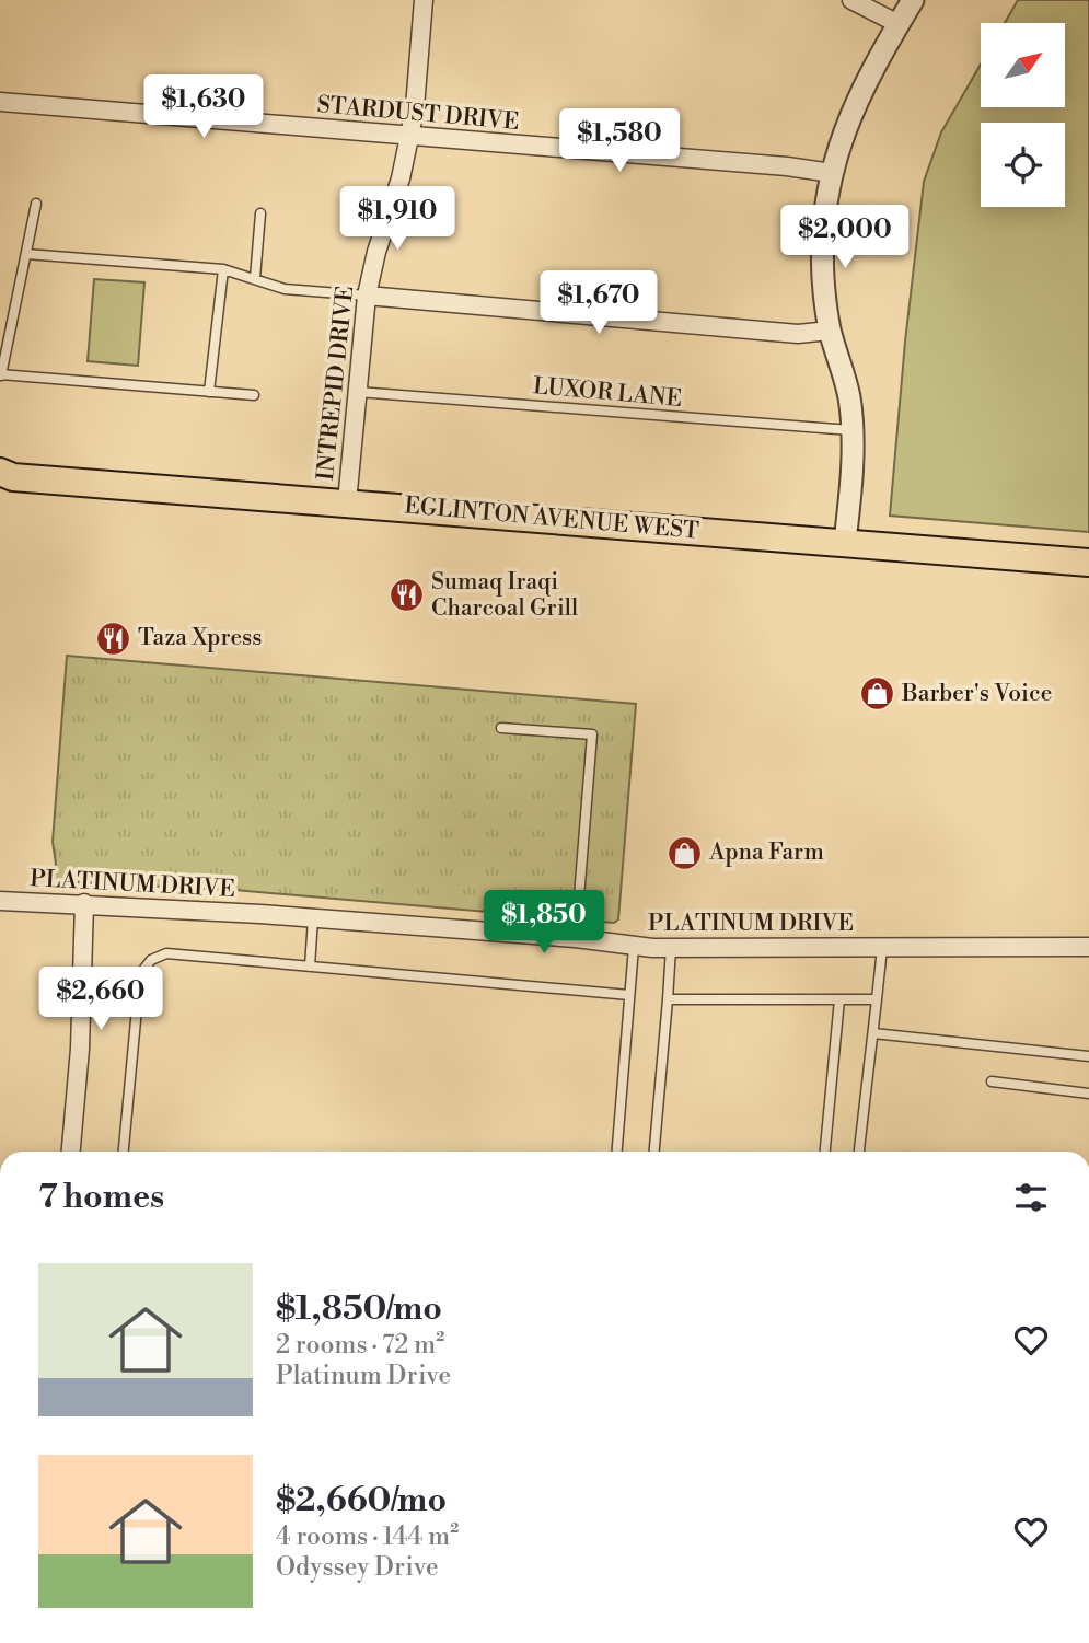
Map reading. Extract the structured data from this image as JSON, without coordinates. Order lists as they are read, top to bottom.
{
  "streets": {
    "main road": ["EGLINTON AVENUE WEST"],
    "street": ["STARDUST DRIVE", "INTREPID DRIVE", "PLATINUM DRIVE"],
    "lane": ["LUXOR LANE"]
  },
  "crossings": [
    ["STARDUST DRIVE", "INTREPID DRIVE"],
    ["INTREPID DRIVE", "LUXOR LANE"],
    ["INTREPID DRIVE", "EGLINTON AVENUE WEST"]
  ],
  "places": {
    "restaurant": ["Sumaq Iraqi Charcoal Grill", "Taza Xpress"],
    "shop": ["Barber's Voice", "Apna Farm"]
  },
  "north": "top right",
  "page": {
    "price": [
      "$1,630",
      "$1,580",
      "$1,910",
      "$2,000",
      "$1,670",
      "$1,850",
      "$2,660"
    ],
    "heading": "7 homes",
    "list": [
      {
        "name": "$1,850/mo",
        "note": "2 rooms · 72 m² · Platinum Drive"
      },
      {
        "name": "$2,660/mo",
        "note": "4 rooms · 144 m² · Odyssey Drive"
      }
    ]
  }
}
